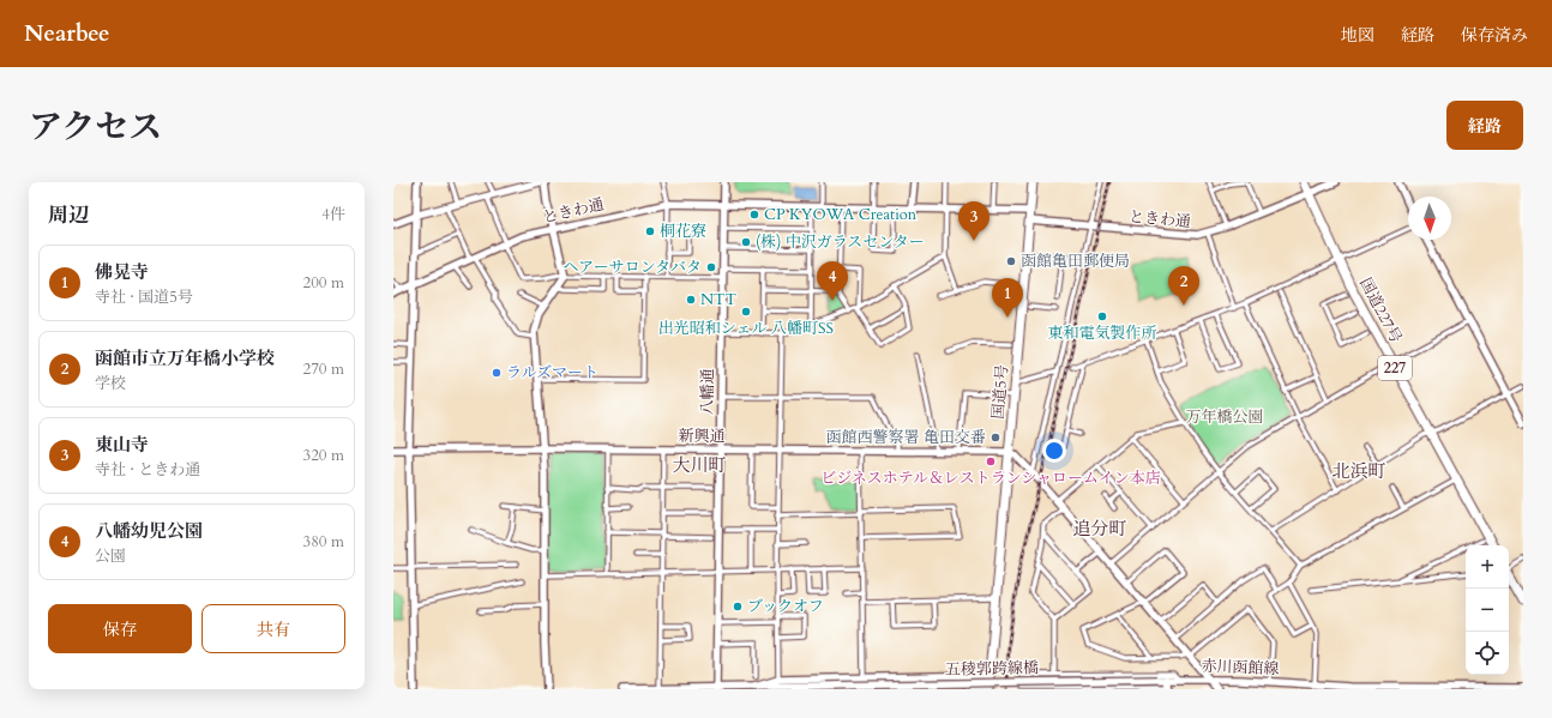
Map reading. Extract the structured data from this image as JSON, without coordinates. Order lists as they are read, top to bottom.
{
  "streets": {
    "highway": ["国道227号", "227", "国道5号"],
    "street": [
      "ときわ通",
      "八幡通",
      "新興通",
      "赤川函館線",
      "五稜郭跨線橋"
    ]
  },
  "crossings": [
    ["ときわ通", "国道227号"],
    ["ときわ通", "八幡通"],
    ["ときわ通", "国道5号"],
    ["八幡通", "新興通"],
    ["国道5号", "新興通"],
    ["赤川函館線", "五稜郭跨線橋"]
  ],
  "districts": ["大川町", "北浜町", "追分町"],
  "parks": ["万年橋公園"],
  "places": [
    "CP KYOWA Creation",
    "桐花寮",
    "(株) 中沢ガラスセンター",
    "函館亀田郵便局",
    "ヘアーサロンタバタ",
    "NTT",
    "出光昭和シェル 八幡町SS",
    "東和電気製作所",
    "ラルズマート",
    "函館西警察署 亀田交番",
    "ビジネスホテル＆レストランシャロームイン本店",
    "ブックオフ"
  ],
  "north": "bottom",
  "page": {
    "header": "Nearbee",
    "nav": ["地図", "経路", "保存済み"],
    "title": "アクセス",
    "buttons": [
      "経路",
      ["保存", "共有"]
    ],
    "heading": ["周辺", "4件"],
    "pins": [
      "3",
      "4",
      "2",
      "1"
    ],
    "list": [
      {
        "mark": "1",
        "name": "佛晃寺",
        "note": "寺社 · 国道5号",
        "value": "200 m"
      },
      {
        "mark": "2",
        "name": "函館市立万年橋小学校",
        "note": "学校",
        "value": "270 m"
      },
      {
        "mark": "3",
        "name": "東山寺",
        "note": "寺社 · ときわ通",
        "value": "320 m"
      },
      {
        "mark": "4",
        "name": "八幡幼児公園",
        "note": "公園",
        "value": "380 m"
      }
    ],
    "map_buttons": ["+", "−"]
  }
}
